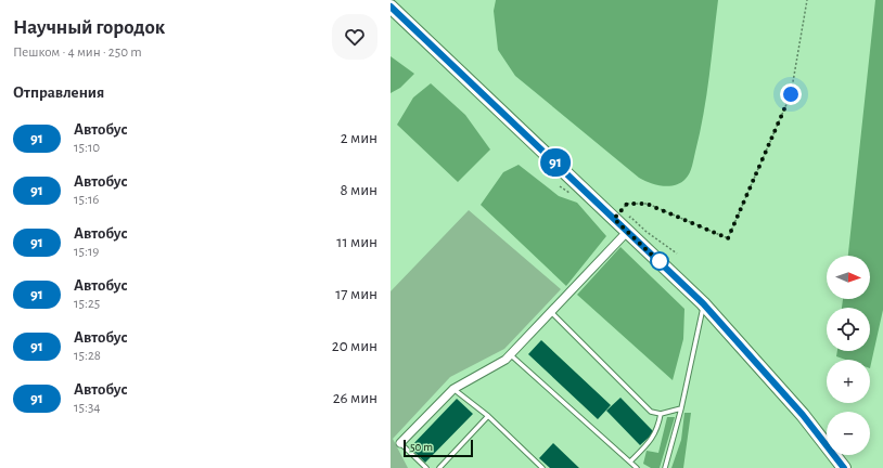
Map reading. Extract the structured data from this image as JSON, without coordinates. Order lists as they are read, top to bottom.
{
  "lines": ["bus line 91"],
  "scale_bar": "50 m",
  "north": "right",
  "page": {
    "heading": [
      ["Научный городок", "Пешком · 4 мин · 250 m"],
      "Отправления"
    ],
    "on_map": "91",
    "list": [
      {
        "mark": "91",
        "name": "Автобус",
        "note": "15:10",
        "value": "2 мин"
      },
      {
        "mark": "91",
        "name": "Автобус",
        "note": "15:16",
        "value": "8 мин"
      },
      {
        "mark": "91",
        "name": "Автобус",
        "note": "15:19",
        "value": "11 мин"
      },
      {
        "mark": "91",
        "name": "Автобус",
        "note": "15:25",
        "value": "17 мин"
      },
      {
        "mark": "91",
        "name": "Автобус",
        "note": "15:28",
        "value": "20 мин"
      },
      {
        "mark": "91",
        "name": "Автобус",
        "note": "15:34",
        "value": "26 мин"
      }
    ],
    "map_buttons": ["+", "−"],
    "scale": "50 m"
  }
}
